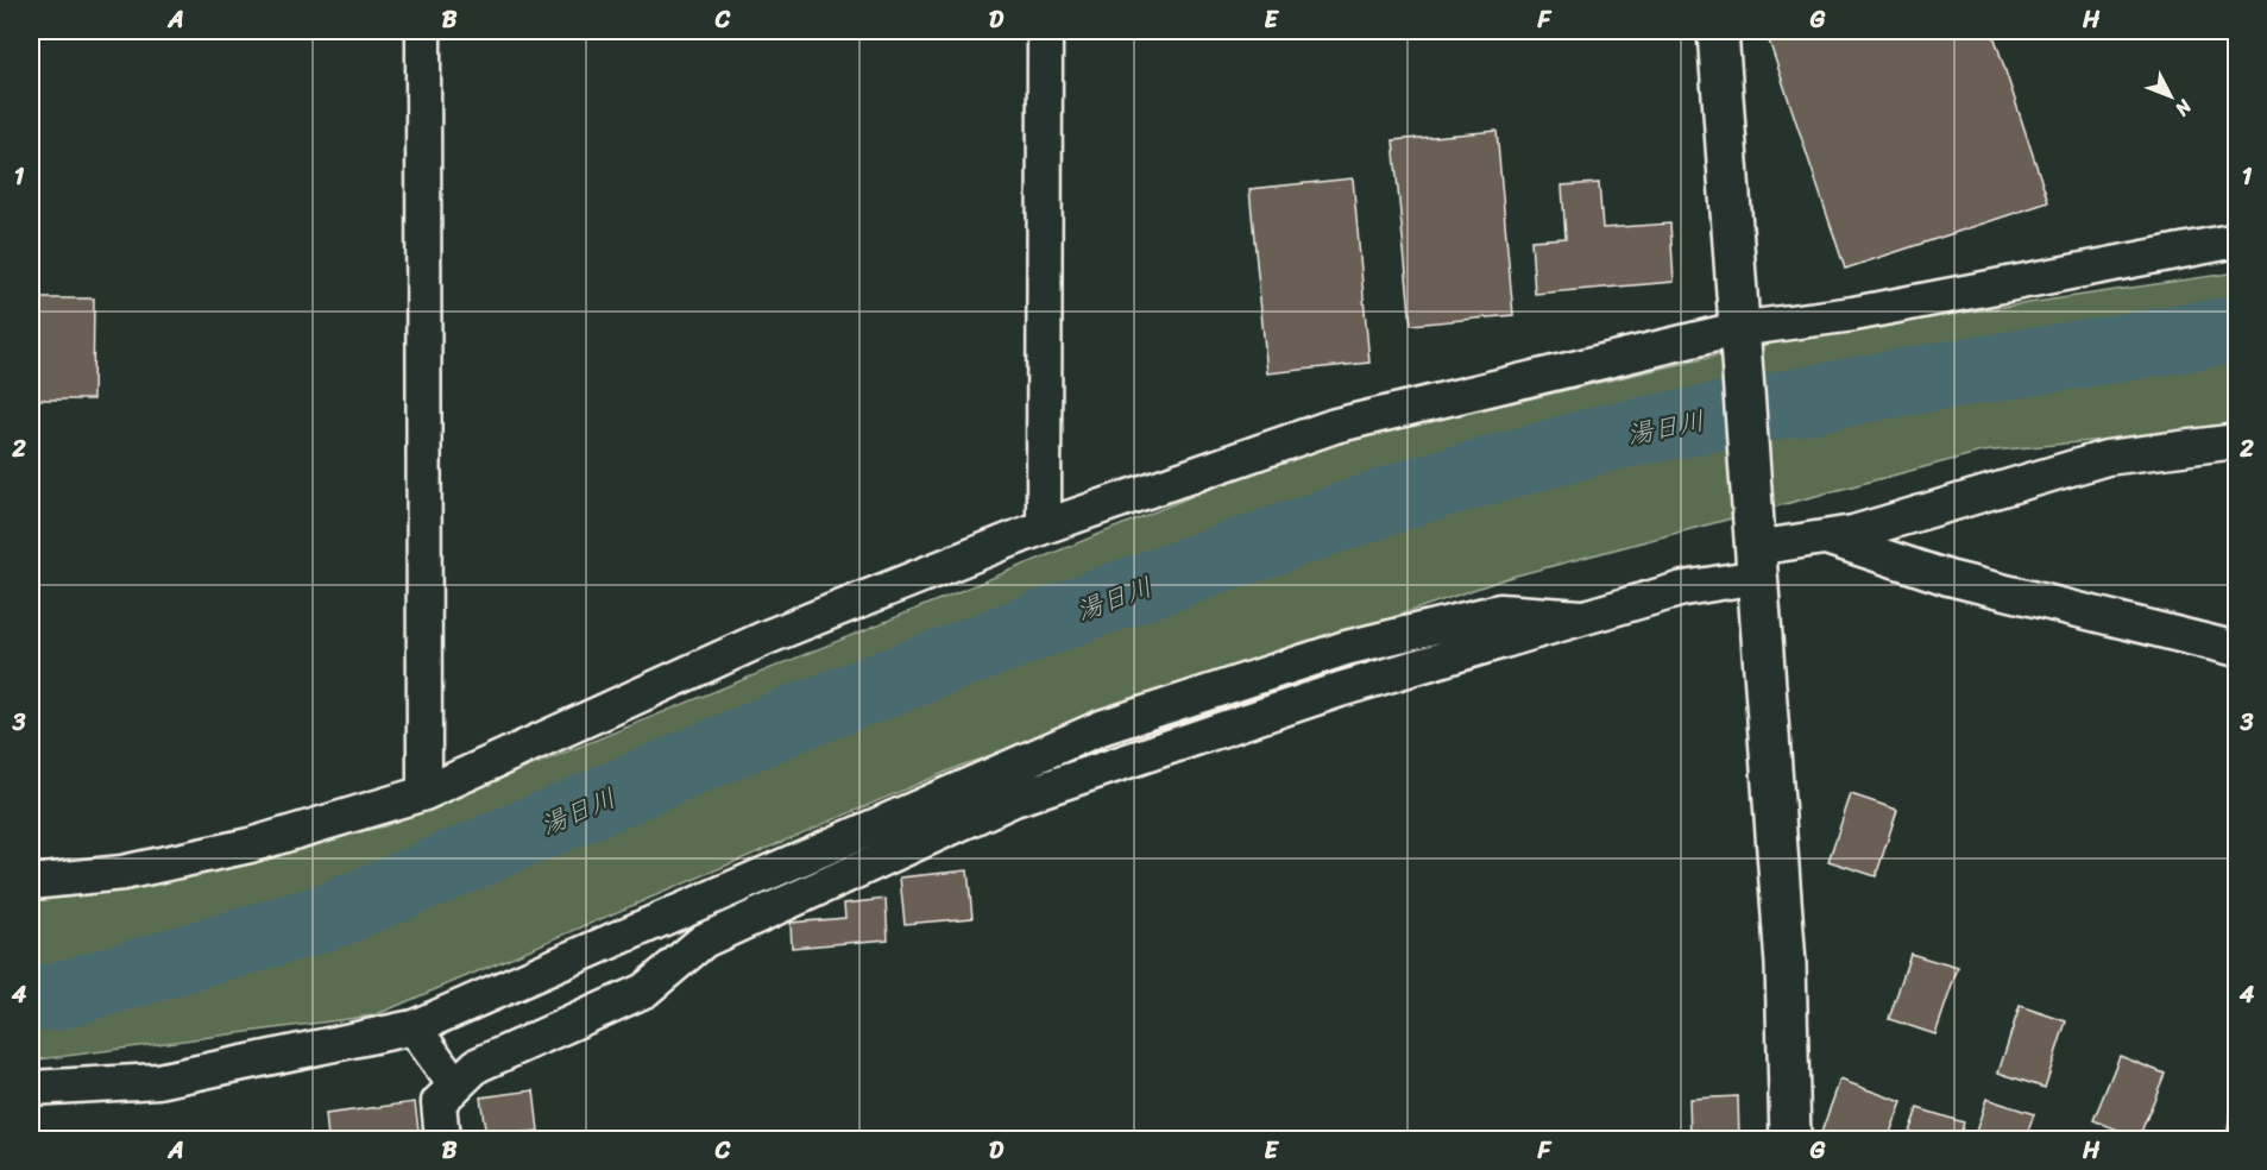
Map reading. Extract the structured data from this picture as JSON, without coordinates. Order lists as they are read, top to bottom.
{
  "water": ["湯日川"],
  "north": "bottom right",
  "grid": {
    "columns": [
      "A",
      "B",
      "C",
      "D",
      "E",
      "F",
      "G",
      "H"
    ],
    "rows": [
      "1",
      "2",
      "3",
      "4"
    ]
  }
}
